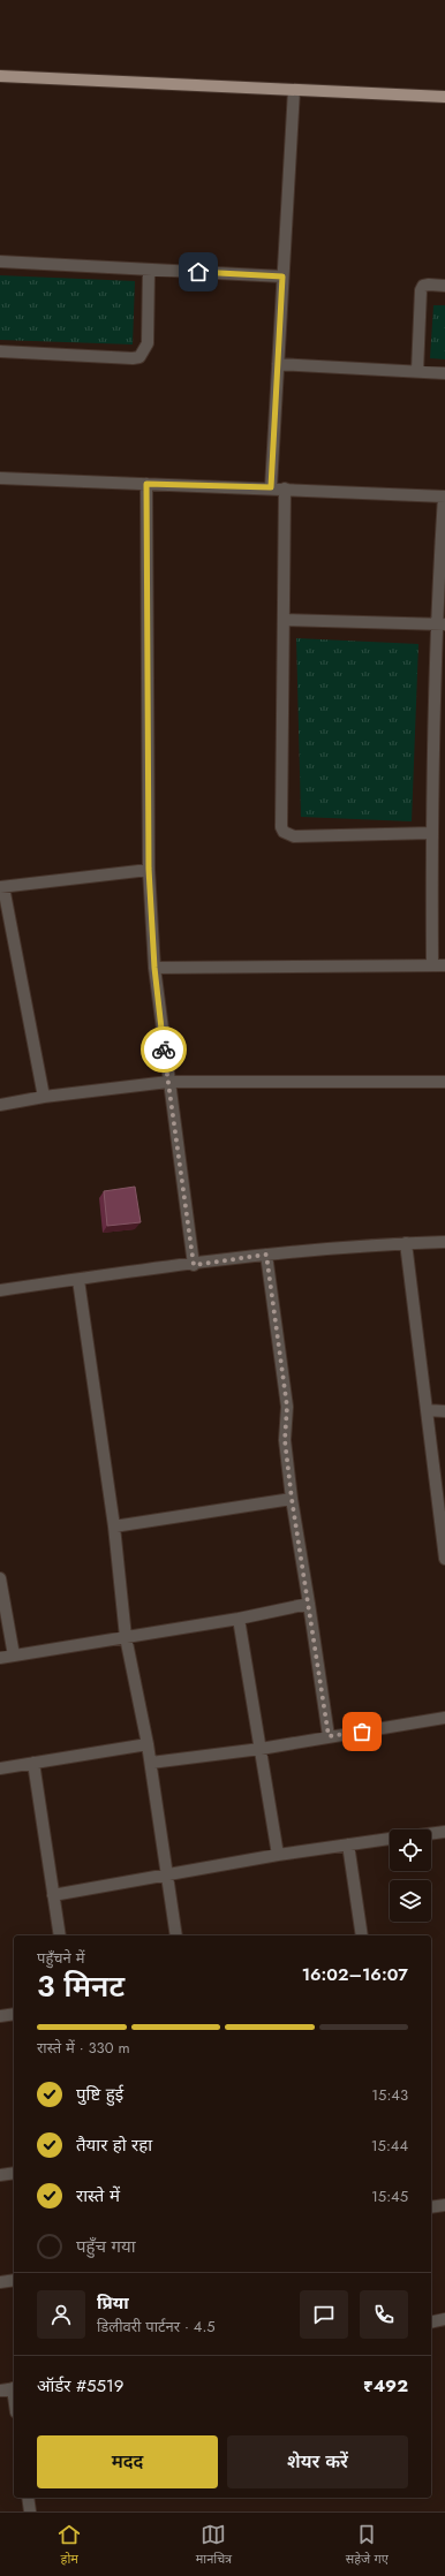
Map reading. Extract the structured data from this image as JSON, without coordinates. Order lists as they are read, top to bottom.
{
  "page": {
    "heading": ["3 मिनट", "पहुँचने में", "16:02–16:07"],
    "panel": [
      "प्रिया",
      "डिलीवरी पार्टनर · 4.5",
      "ऑर्डर #5519",
      "₹492"
    ],
    "bar": "रास्ते में · 330 m",
    "list": [
      ["पुष्टि हुई", "15:43"],
      ["तैयार हो रहा", "15:44"],
      ["रास्ते में", "15:45"],
      "पहुँच गया"
    ],
    "buttons": ["मदद", "शेयर करें"],
    "tabs": ["होम", "मानचित्र", "सहेजे गए"]
  }
}
